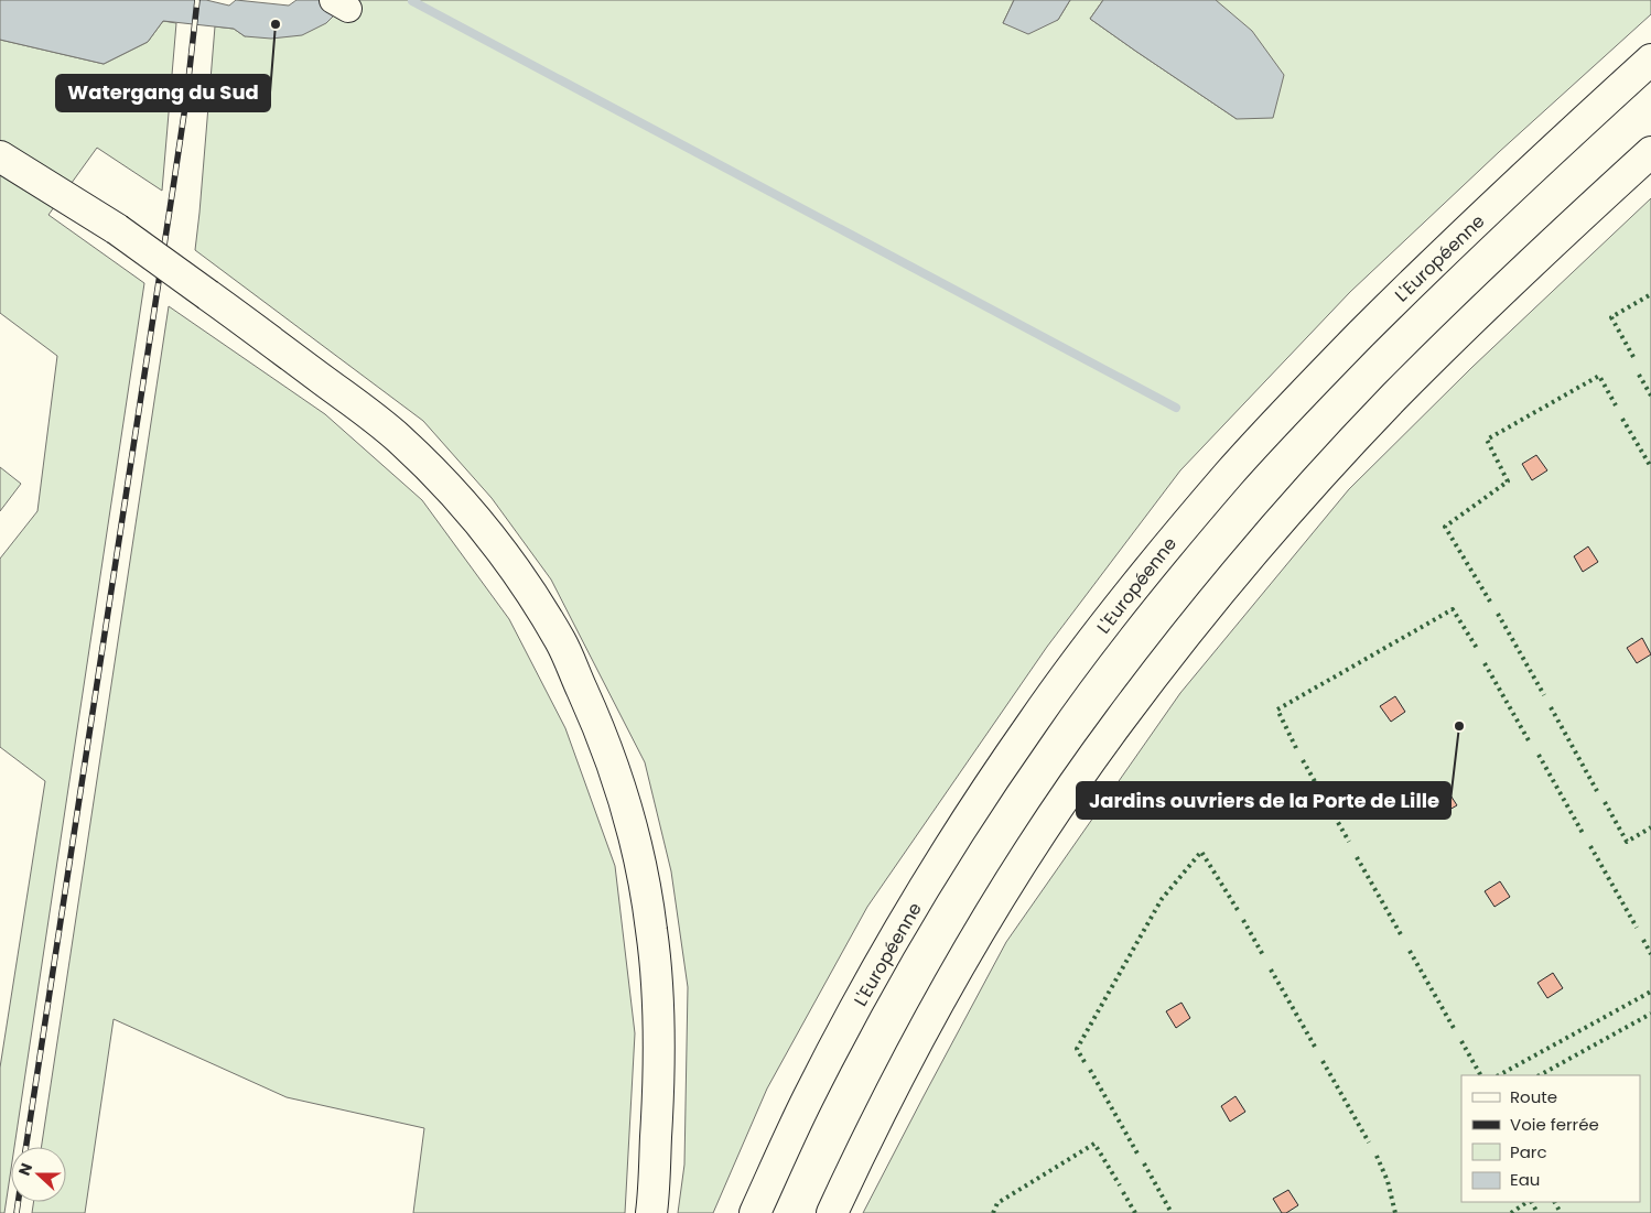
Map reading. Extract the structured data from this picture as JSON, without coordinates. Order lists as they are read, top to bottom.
{
  "streets": {
    "highway": ["L'Européenne"]
  },
  "places": ["Watergang du Sud", "Jardins ouvriers de la Porte de Lille"],
  "legend": [
    "Route",
    "Voie ferrée",
    "Parc",
    "Eau"
  ],
  "north": "left"
}
